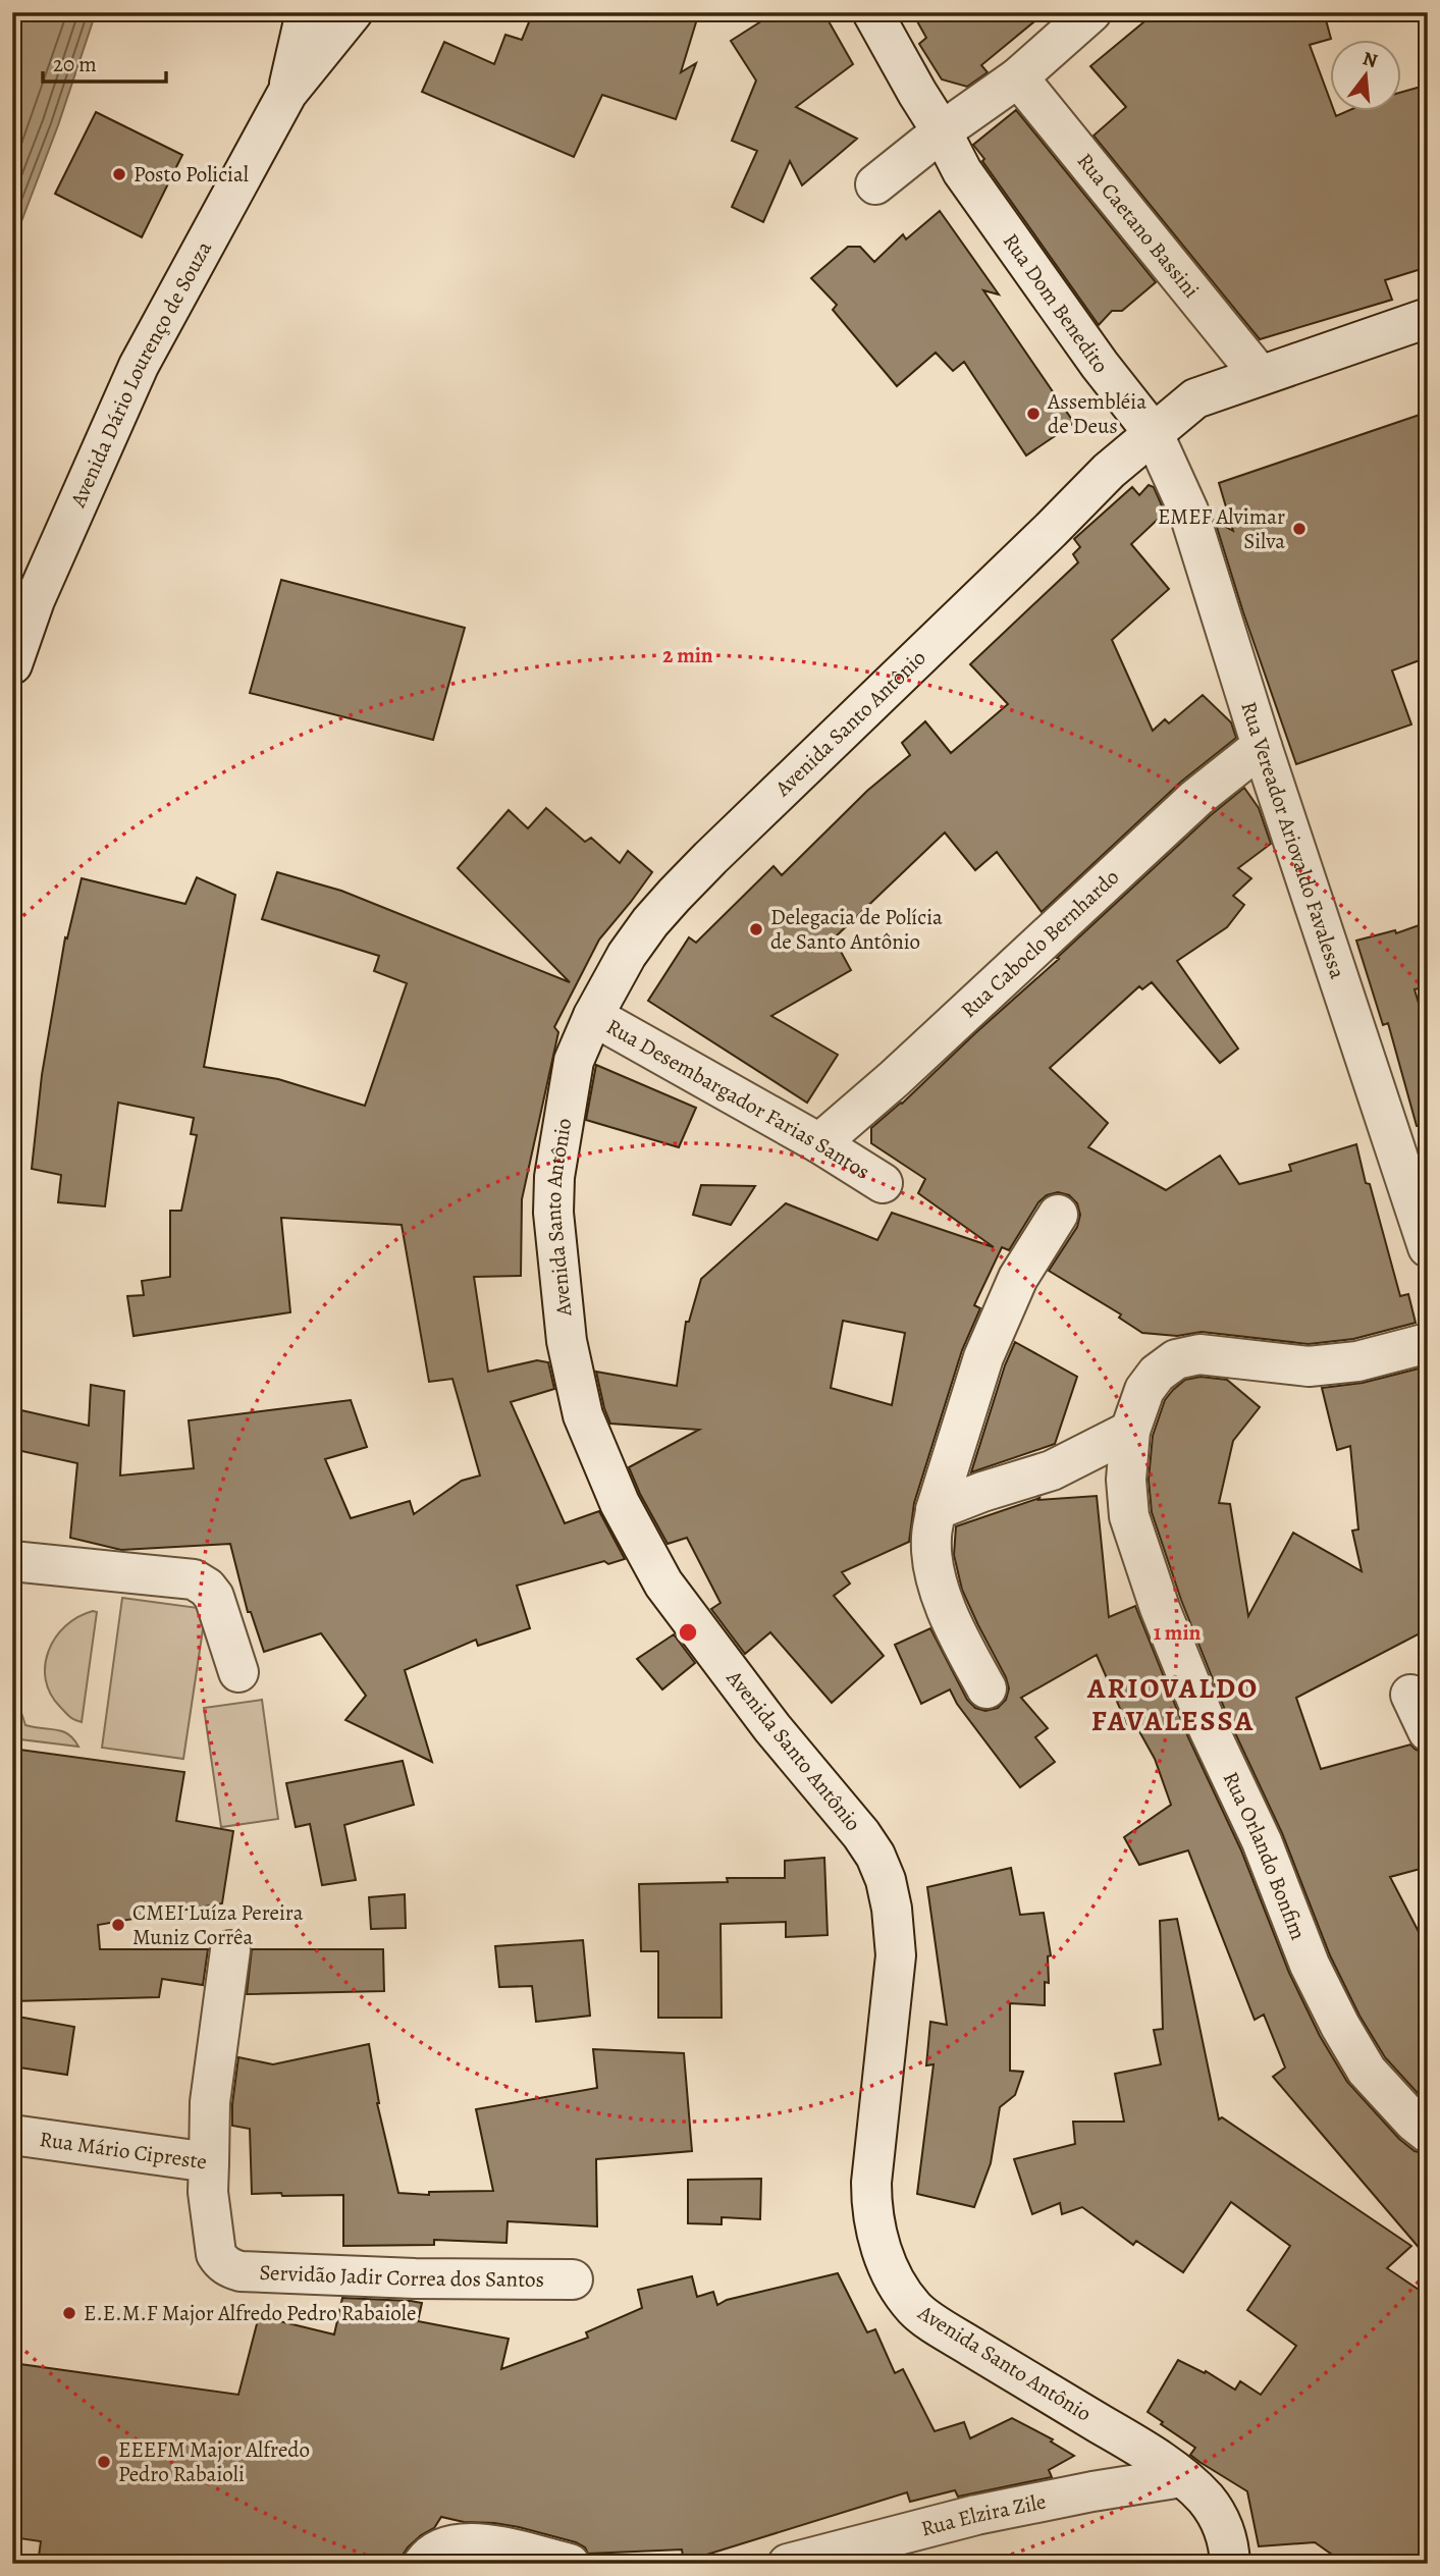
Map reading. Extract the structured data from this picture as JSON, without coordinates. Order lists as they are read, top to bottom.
{
  "streets": {
    "street": [
      "Rua Caetano Bassini",
      "Rua Dom Benedito",
      "Avenida Dário Lourenço de Souza",
      "Avenida Santo Antônio",
      "Rua Vereador Ariovaldo Favalessa",
      "Rua Caboclo Bernhardo",
      "Rua Desembargador Farias Santos",
      "Rua Orlando Bonfim",
      "Rua Mário Cipreste",
      "Servidão Jadir Correa dos Santos",
      "Rua Elzira Zile"
    ]
  },
  "crossings": [
    ["Rua Caetano Bassini", "Avenida Santo Antônio"],
    ["Rua Dom Benedito", "Avenida Santo Antônio"],
    ["Rua Dom Benedito", "Rua Vereador Ariovaldo Favalessa"],
    ["Avenida Santo Antônio", "Rua Vereador Ariovaldo Favalessa"],
    ["Avenida Santo Antônio", "Rua Desembargador Farias Santos"],
    ["Avenida Santo Antônio", "Rua Elzira Zile"],
    ["Rua Vereador Ariovaldo Favalessa", "Rua Caboclo Bernhardo"],
    ["Rua Caboclo Bernhardo", "Rua Desembargador Farias Santos"],
    ["Rua Mário Cipreste", "Servidão Jadir Correa dos Santos"]
  ],
  "districts": ["ARIOVALDO FAVALESSA"],
  "places": [
    "Posto Policial",
    "Assembléia de Deus",
    "EMEF Alvimar Silva",
    "Delegacia de Polícia de Santo Antônio",
    "CMEI Luíza Pereira Muniz Corrêa",
    "E.E.M.F Major Alfredo Pedro Rabaiole",
    "EEEFM Major Alfredo Pedro Rabaioli"
  ],
  "scale_bar": "20 m",
  "north": "top",
  "rings": ["2 min", "1 min"]
}
